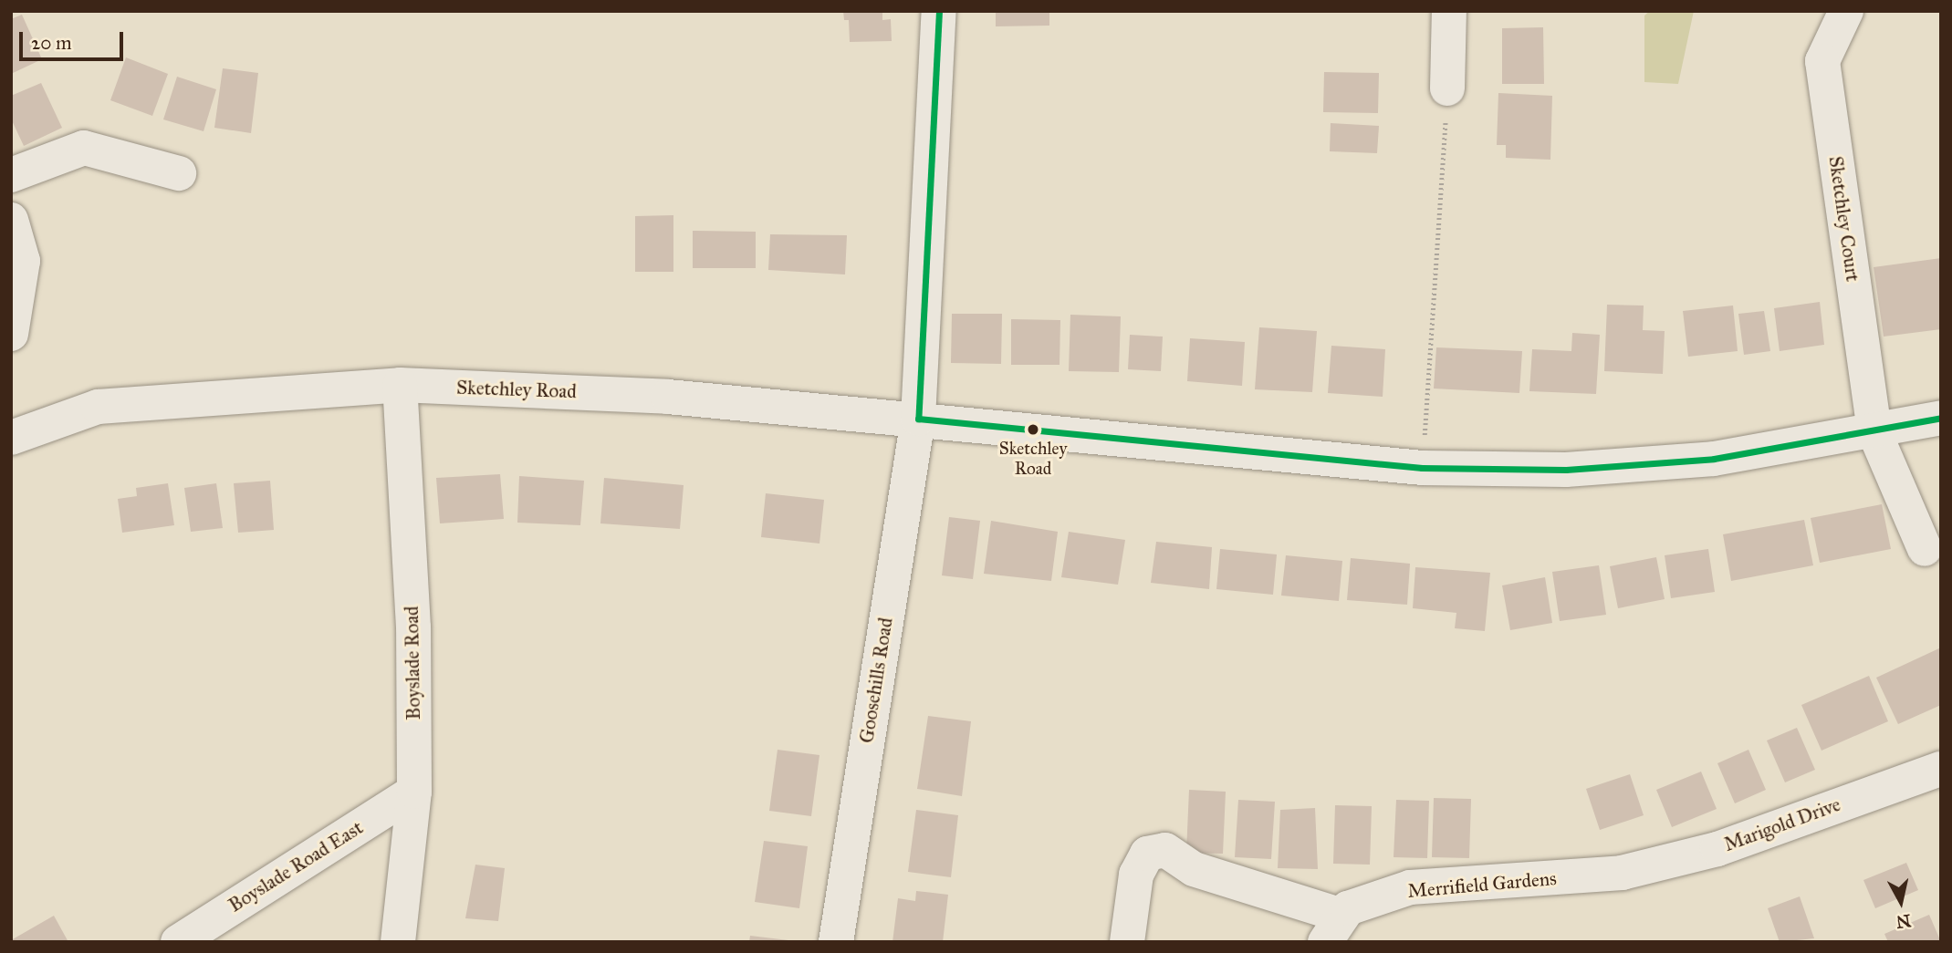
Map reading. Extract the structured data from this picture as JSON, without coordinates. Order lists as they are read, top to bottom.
{
  "streets": {
    "street": [
      "Sketchley Court",
      "Sketchley Road",
      "Boyslade Road",
      "Goosehills Road",
      "Marigold Drive",
      "Boyslade Road East",
      "Merrifield Gardens"
    ]
  },
  "crossings": [
    ["Sketchley Court", "Sketchley Road"],
    ["Sketchley Road", "Boyslade Road"],
    ["Sketchley Road", "Goosehills Road"],
    ["Boyslade Road", "Boyslade Road East"],
    ["Marigold Drive", "Merrifield Gardens"]
  ],
  "places": ["Sketchley Road"],
  "scale_bar": "20 m",
  "north": "bottom"
}
